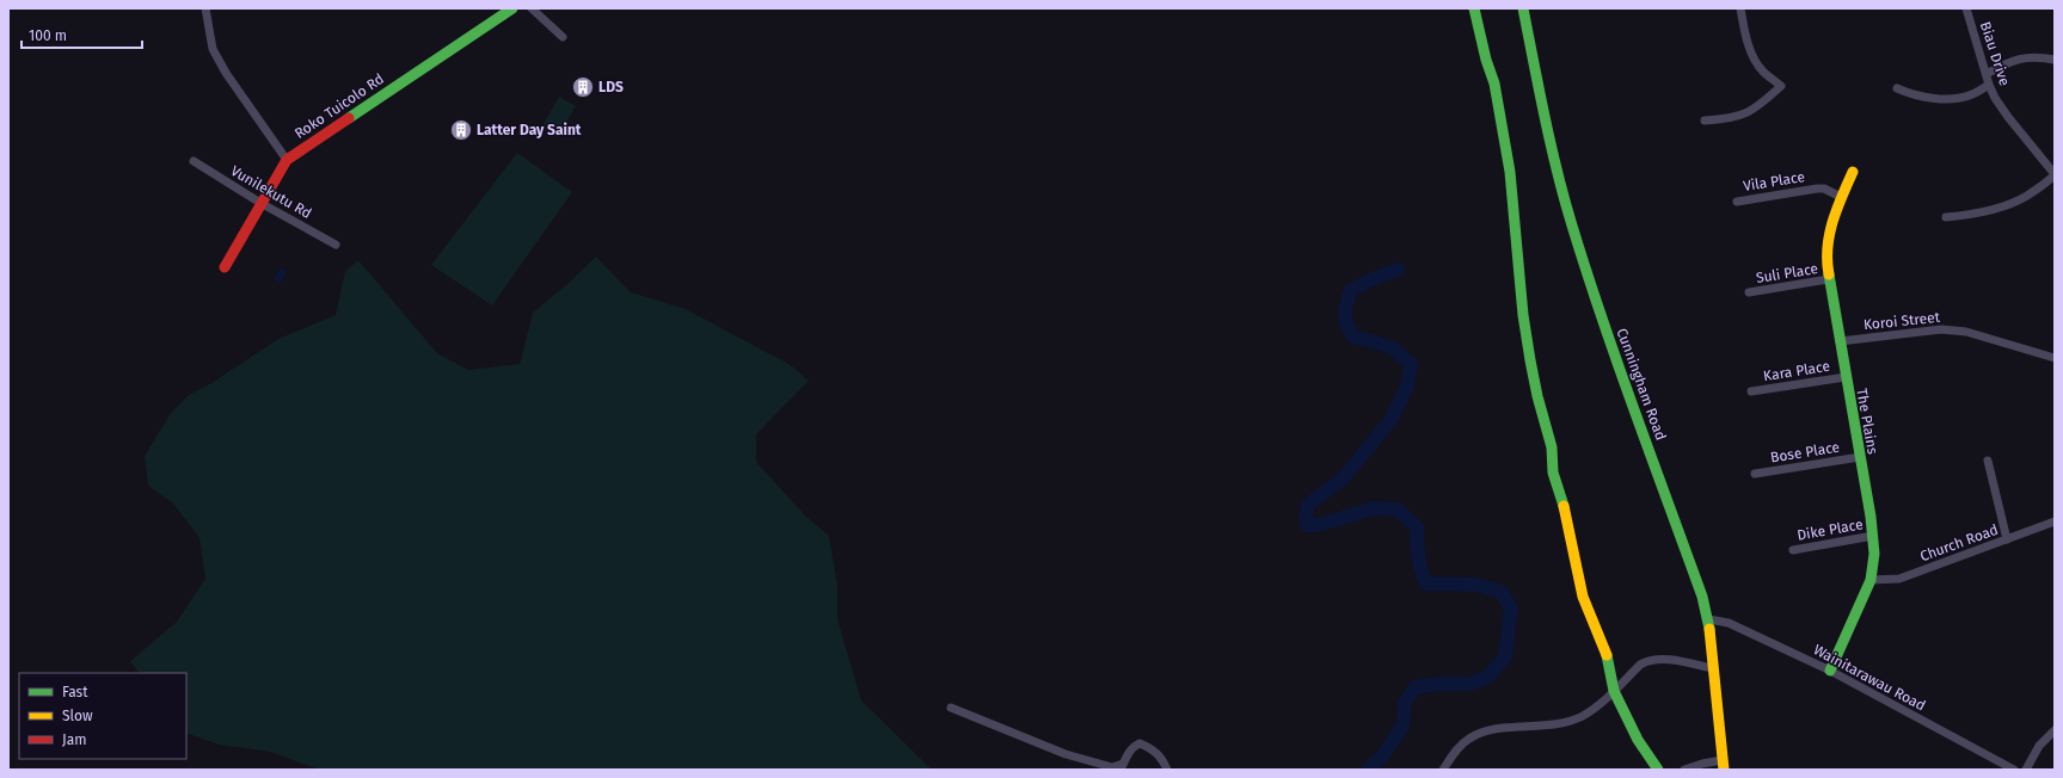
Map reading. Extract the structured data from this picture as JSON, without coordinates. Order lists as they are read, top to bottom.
{
  "streets": {
    "street": [
      "Biau Drive",
      "Roko Tuicolo Rd",
      "Vila Place",
      "Vunilekutu Rd",
      "Suli Place",
      "Koroi Street",
      "Kara Place",
      "Cunningham Road",
      "The Plains",
      "Bose Place",
      "Dike Place",
      "Church Road",
      "Wainitarawau Road"
    ]
  },
  "crossings": [
    ["Roko Tuicolo Rd", "Vunilekutu Rd"],
    ["Vila Place", "The Plains"],
    ["Suli Place", "The Plains"],
    ["Koroi Street", "The Plains"],
    ["Kara Place", "The Plains"],
    ["Cunningham Road", "Wainitarawau Road"],
    ["The Plains", "Bose Place"],
    ["The Plains", "Dike Place"],
    ["The Plains", "Church Road"],
    ["The Plains", "Wainitarawau Road"]
  ],
  "places": {
    "building": ["LDS", "Latter Day Saint"]
  },
  "legend": ["Fast", "Slow", "Jam"],
  "scale_bar": "100 m"
}
